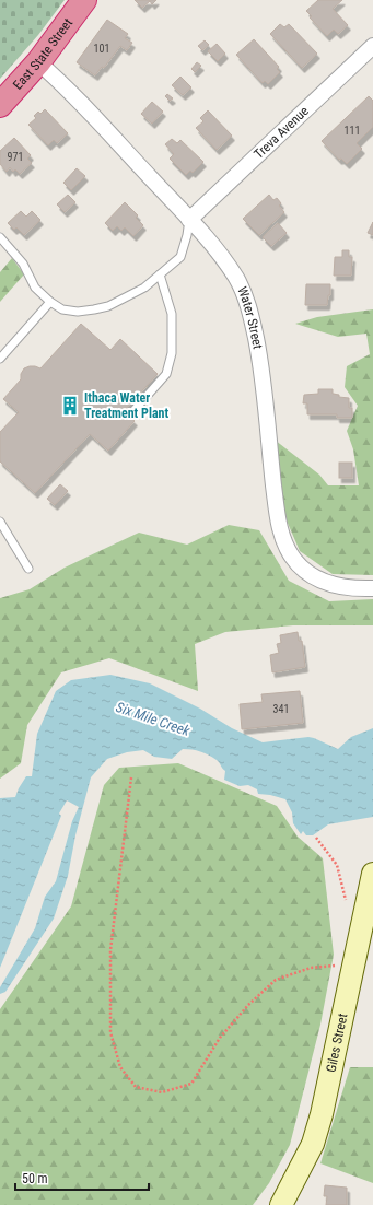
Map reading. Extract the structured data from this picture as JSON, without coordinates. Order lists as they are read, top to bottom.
{
  "streets": {
    "highway": ["East State Street"],
    "street": ["Treva Avenue", "Water Street", "Giles Street"]
  },
  "crossings": [
    ["East State Street", "Water Street"],
    ["Treva Avenue", "Water Street"]
  ],
  "water": ["Six Mile Creek"],
  "places": {
    "building": ["Ithaca Water Treatment Plant"]
  },
  "house_numbers": [
    "101",
    "111",
    "971",
    "341"
  ],
  "scale_bar": "50 m"
}
